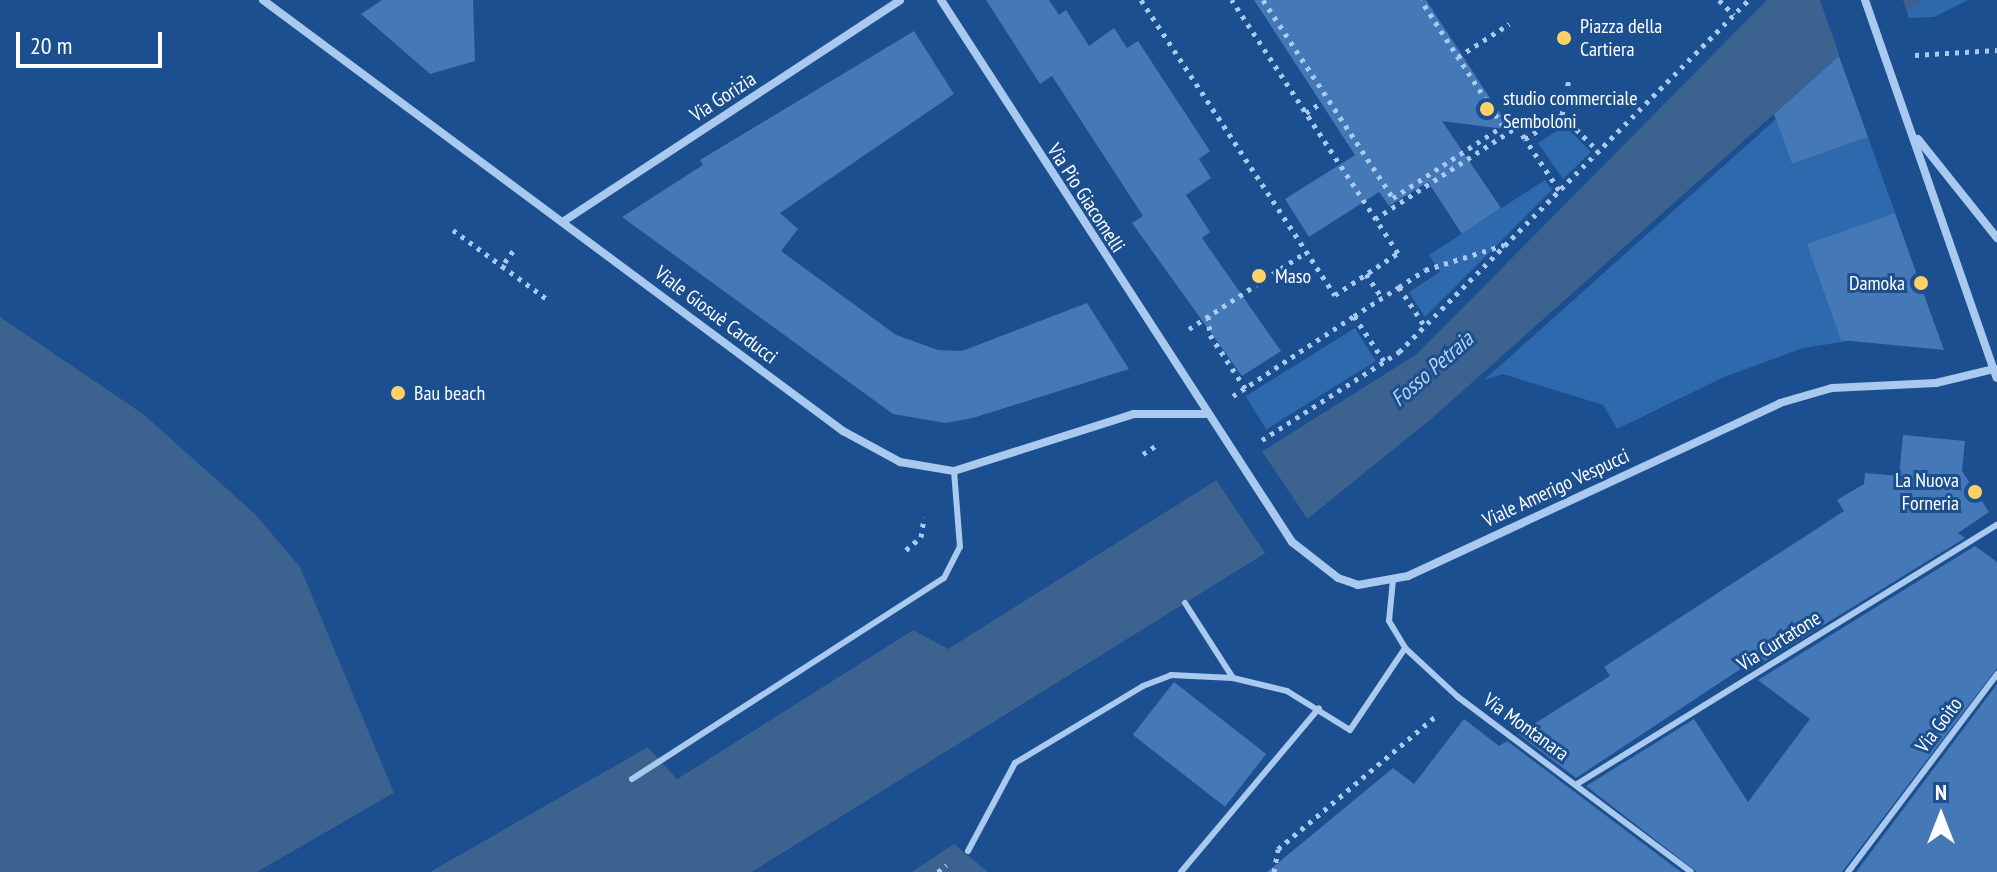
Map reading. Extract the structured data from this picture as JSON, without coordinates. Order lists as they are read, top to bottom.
{
  "streets": {
    "street": [
      "Via Gorizia",
      "Via Pio Giacomelli",
      "Viale Giosuè Carducci",
      "Viale Amerigo Vespucci"
    ],
    "lane": ["Via Curtatone", "Via Goito", "Via Montanara"]
  },
  "crossings": [
    ["Via Gorizia", "Viale Giosuè Carducci"],
    ["Via Pio Giacomelli", "Viale Giosuè Carducci"],
    ["Via Pio Giacomelli", "Viale Amerigo Vespucci"],
    ["Viale Giosuè Carducci", "Viale Amerigo Vespucci"],
    ["Viale Amerigo Vespucci", "Via Montanara"],
    ["Via Curtatone", "Via Montanara"]
  ],
  "water": ["Fosso Petraia"],
  "places": [
    "Piazza della Cartiera",
    "studio commerciale Semboloni",
    "Maso",
    "Damoka",
    "Bau beach",
    "La Nuova Forneria"
  ],
  "scale_bar": "20 m",
  "north": "top"
}
